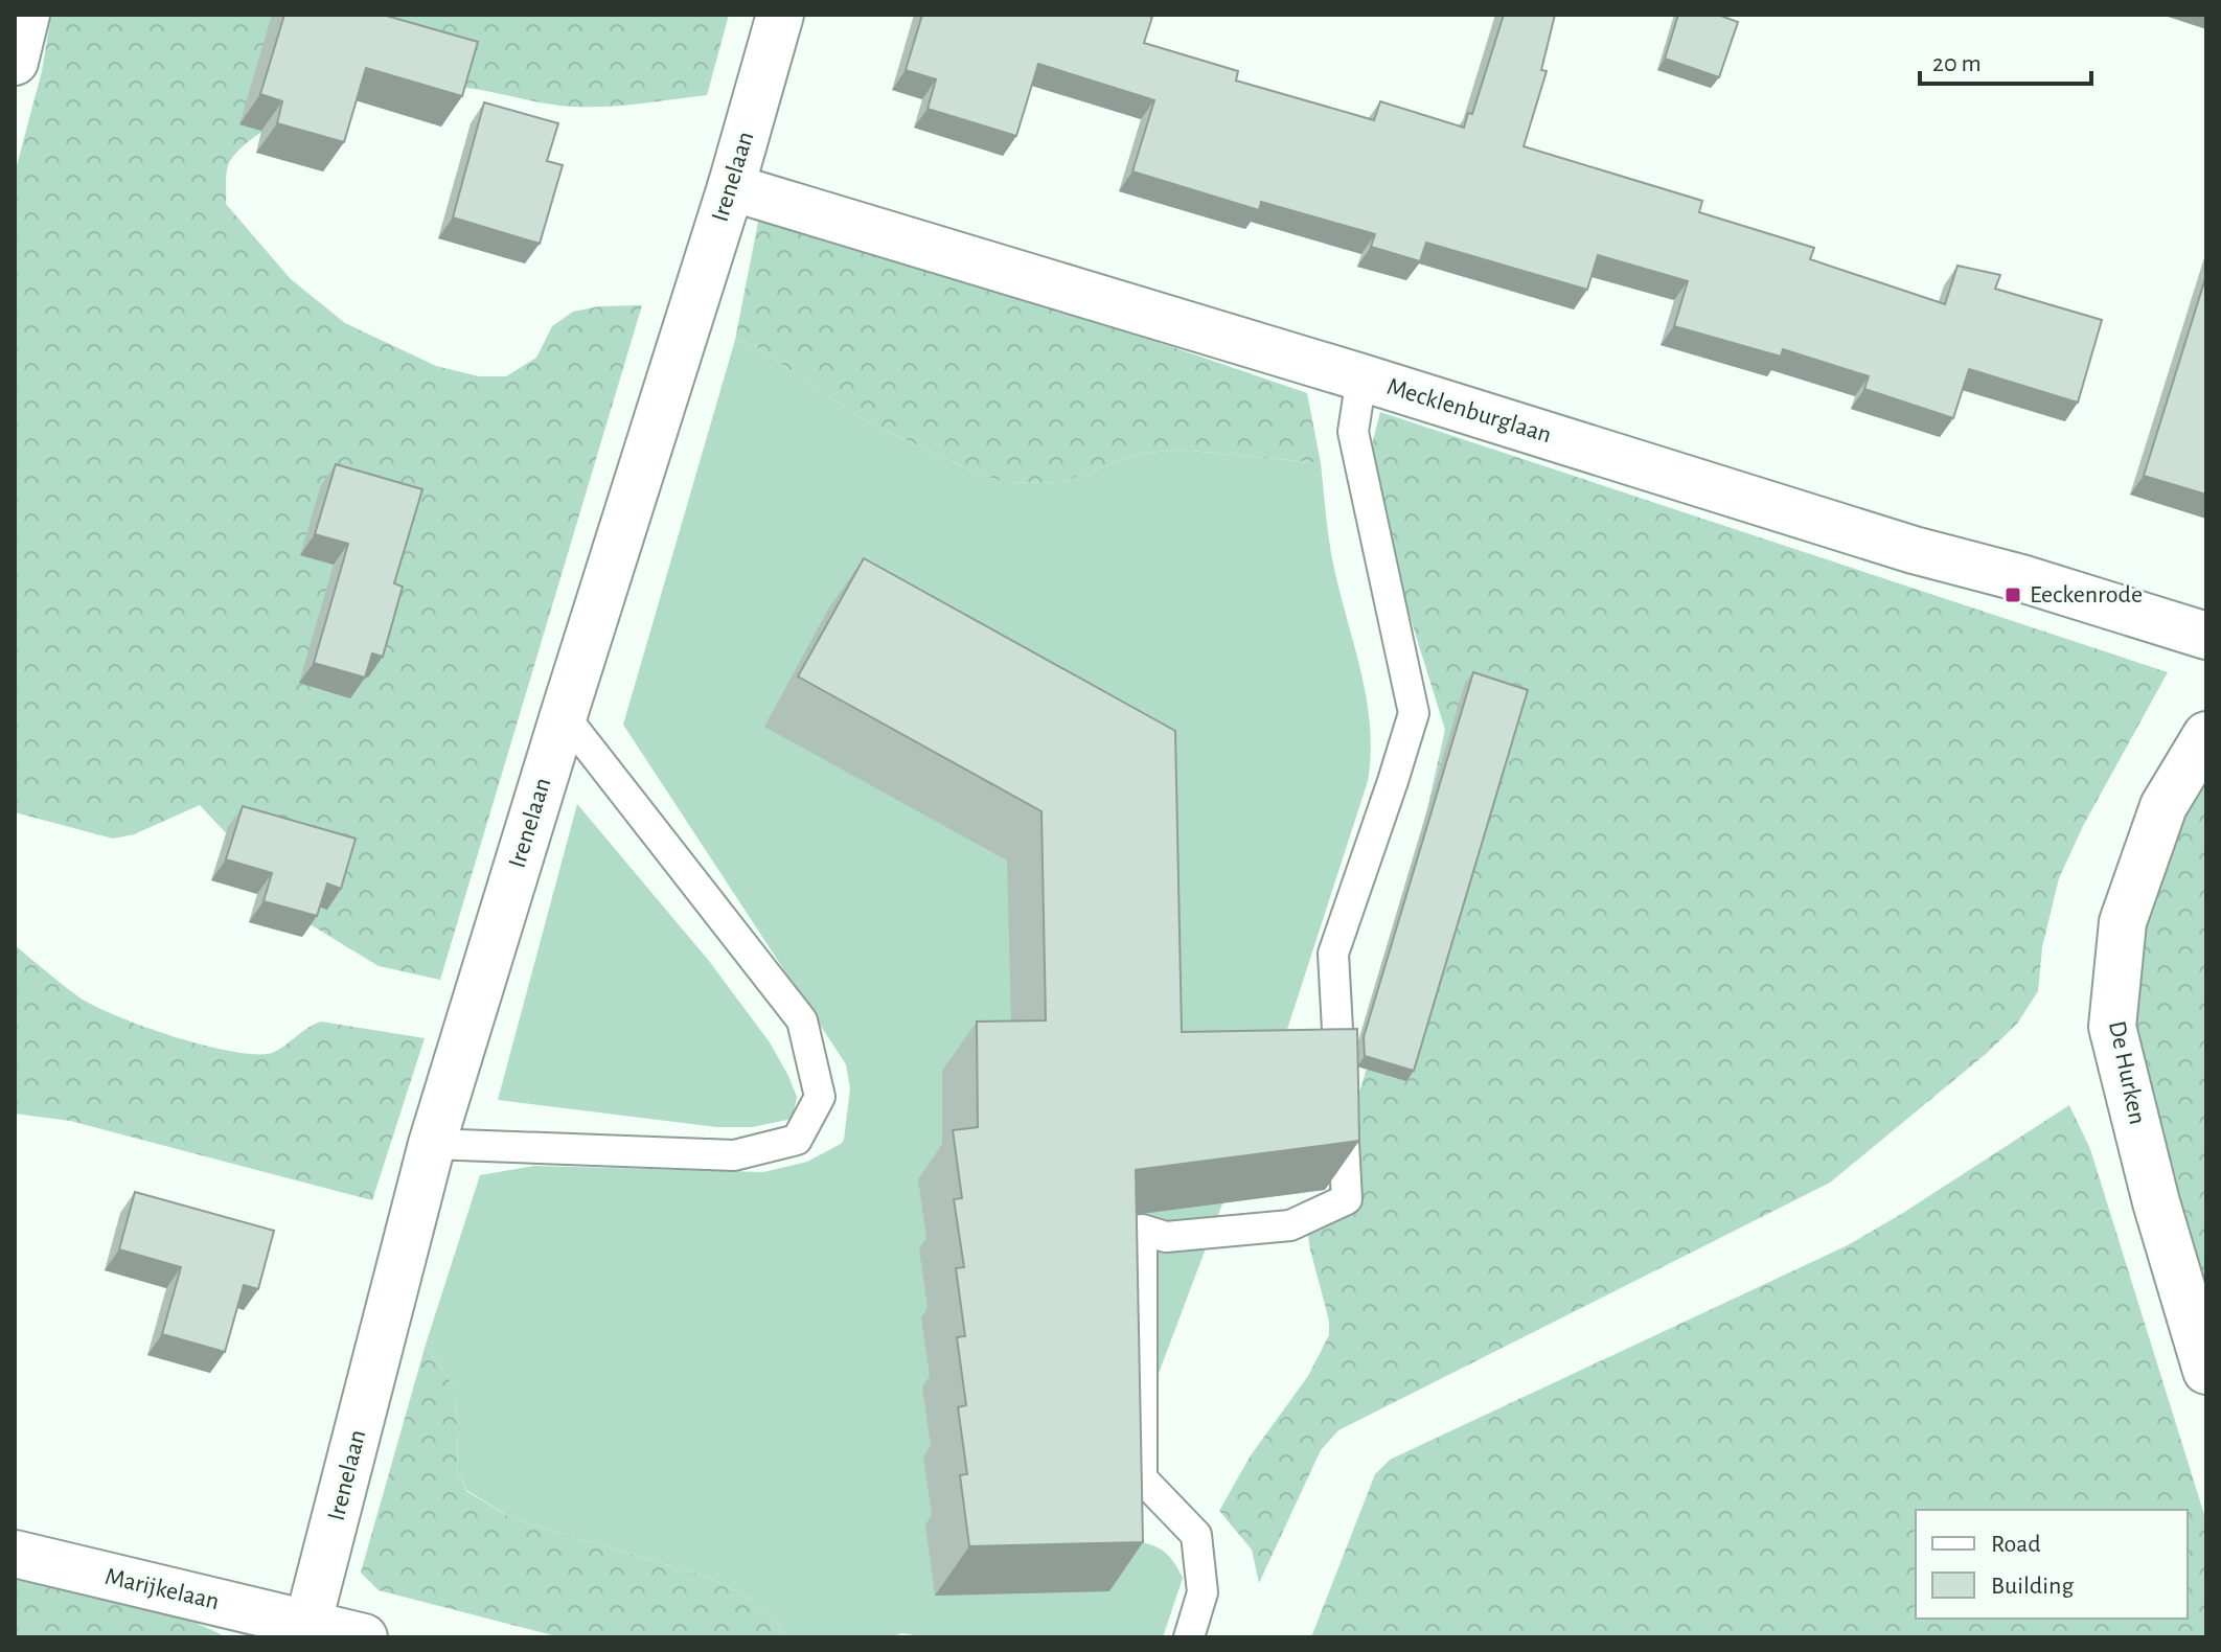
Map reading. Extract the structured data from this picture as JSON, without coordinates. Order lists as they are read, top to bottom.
{
  "streets": {
    "street": [
      "Irenelaan",
      "Mecklenburglaan",
      "De Hurken",
      "Marijkelaan"
    ]
  },
  "crossings": [
    ["Irenelaan", "Mecklenburglaan"],
    ["Irenelaan", "Marijkelaan"]
  ],
  "places": {
    "transit": ["Eeckenrode"]
  },
  "legend": ["Road", "Building"],
  "scale_bar": "20 m"
}
